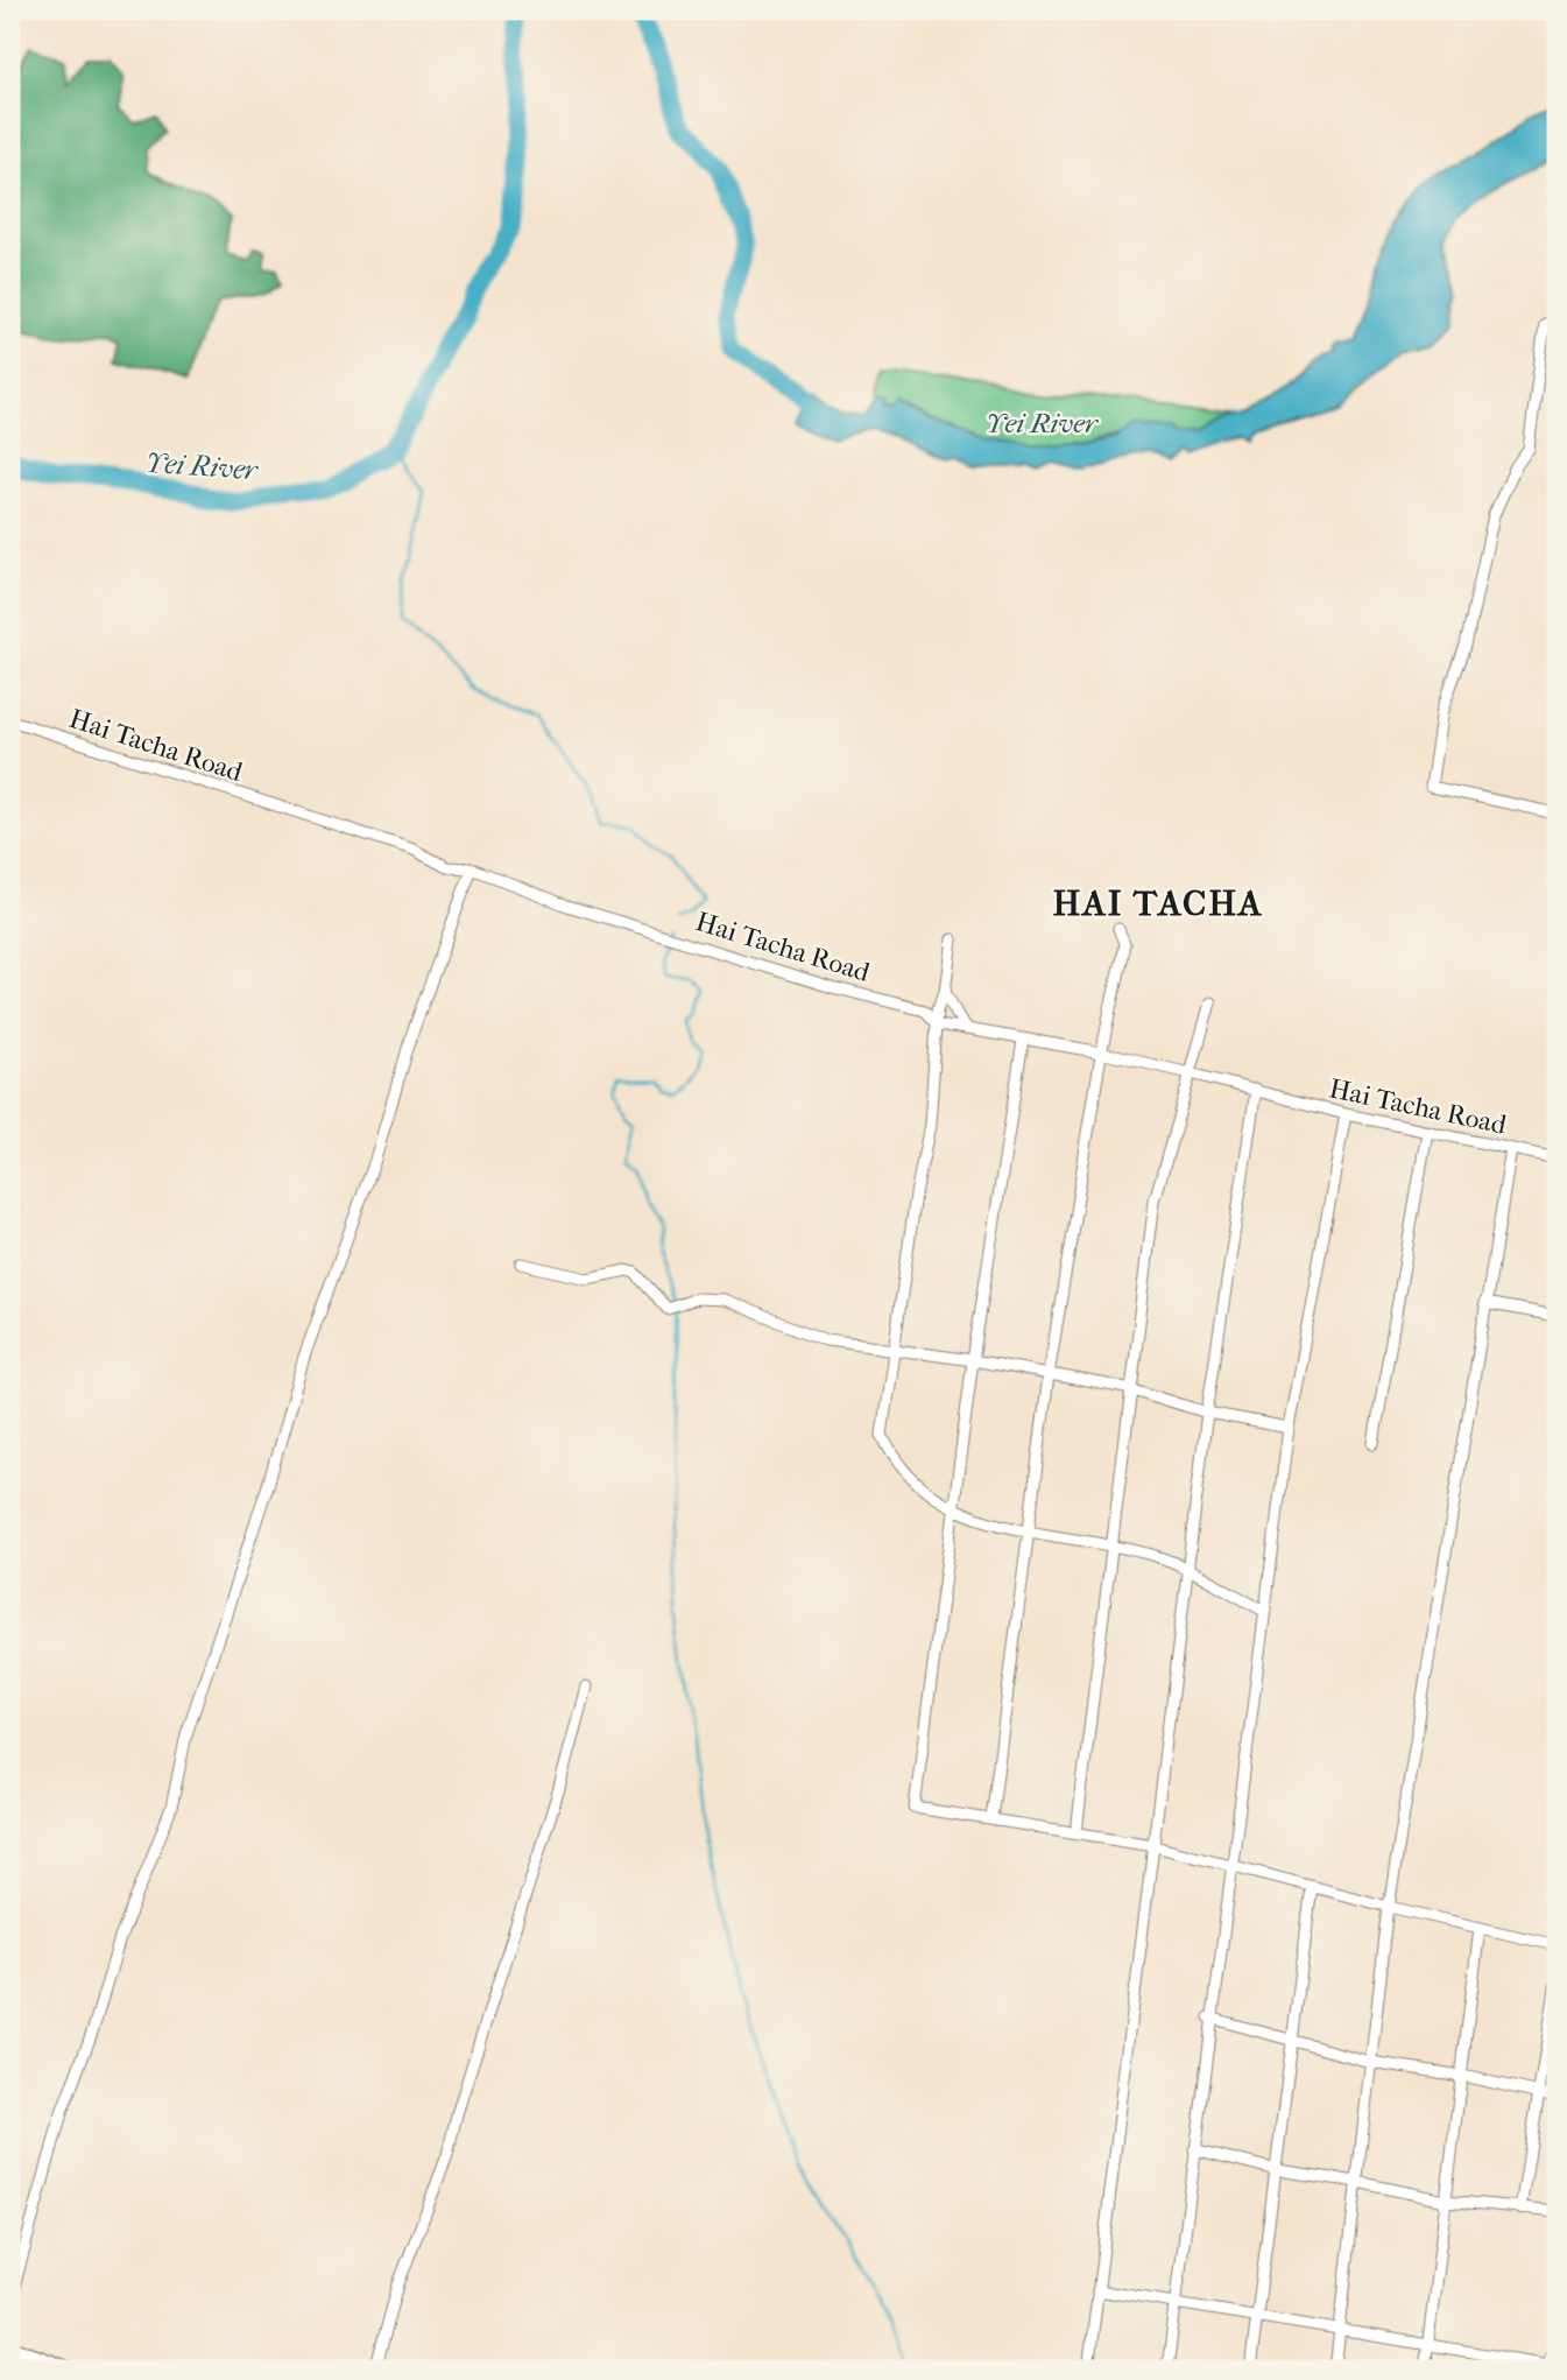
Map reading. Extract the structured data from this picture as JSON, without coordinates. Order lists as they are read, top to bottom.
{
  "streets": {
    "street": ["Hai Tacha Road"]
  },
  "districts": ["HAI TACHA"],
  "water": ["Yei River"]
}
